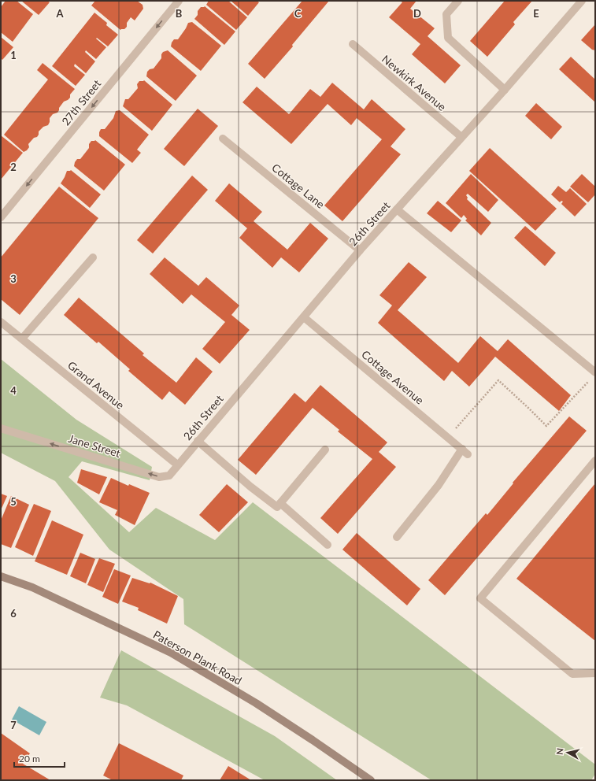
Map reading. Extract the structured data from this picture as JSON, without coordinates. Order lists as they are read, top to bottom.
{
  "streets": {
    "main road": ["Paterson Plank Road"],
    "street": [
      "Newkirk Avenue",
      "27th Street",
      "Cottage Lane",
      "26th Street",
      "Cottage Avenue",
      "Grand Avenue",
      "Jane Street"
    ]
  },
  "crossings": [
    ["Newkirk Avenue", "26th Street"],
    ["Cottage Lane", "26th Street"],
    ["26th Street", "Cottage Avenue"],
    ["26th Street", "Grand Avenue"],
    ["26th Street", "Jane Street"],
    ["Grand Avenue", "Jane Street"]
  ],
  "one_way": ["27th Street", "Jane Street"],
  "scale_bar": "20 m",
  "north": "left",
  "grid": {
    "columns": [
      "A",
      "B",
      "C",
      "D",
      "E"
    ],
    "rows": [
      "1",
      "2",
      "3",
      "4",
      "5",
      "6",
      "7"
    ]
  }
}
